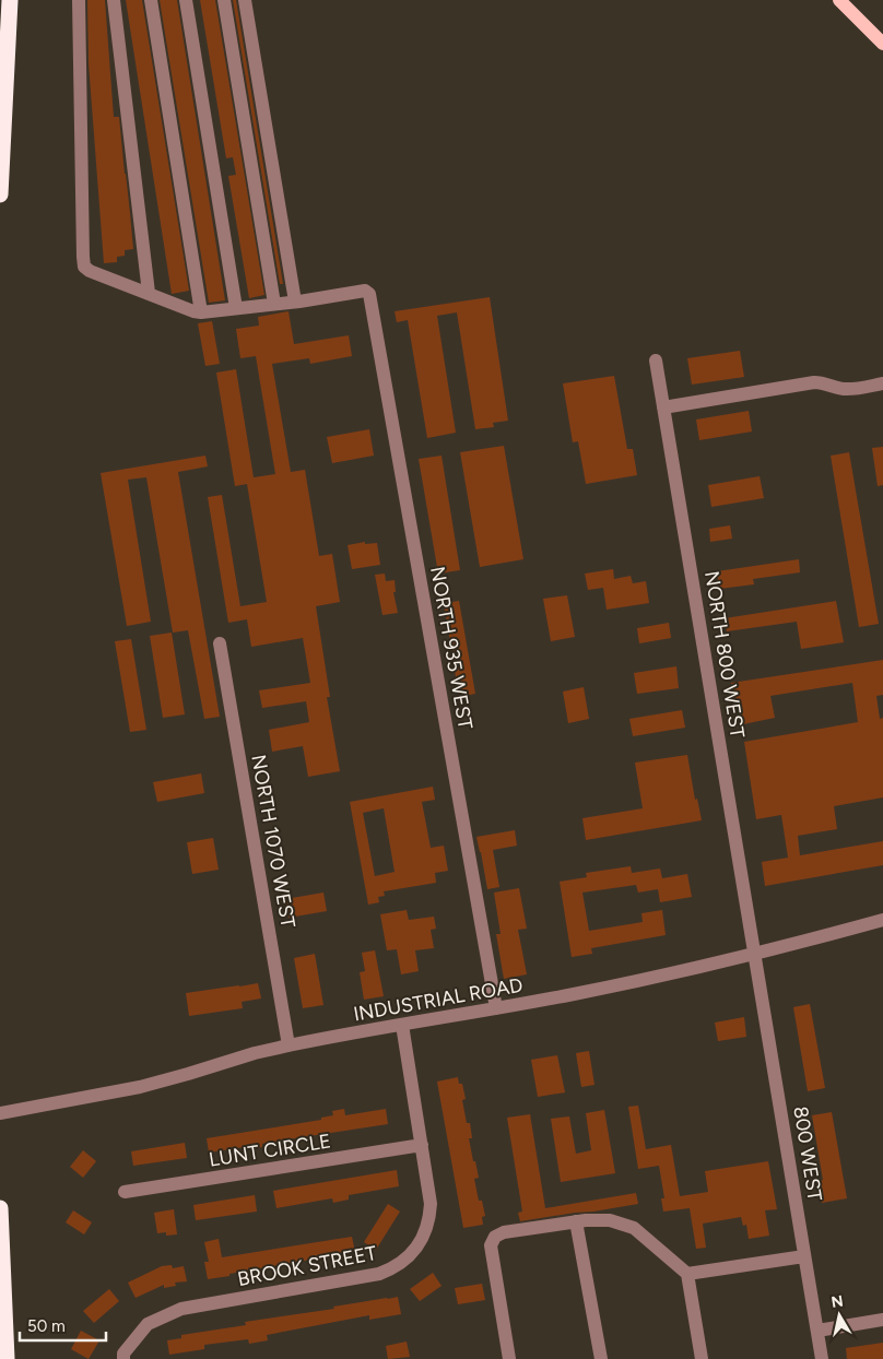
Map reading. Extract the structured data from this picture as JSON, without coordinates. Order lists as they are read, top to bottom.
{
  "streets": {
    "street": [
      "NORTH 935 WEST",
      "NORTH 800 WEST",
      "NORTH 1070 WEST",
      "INDUSTRIAL ROAD",
      "LUNT CIRCLE",
      "800 WEST",
      "BROOK STREET"
    ]
  },
  "crossings": [
    ["NORTH 935 WEST", "INDUSTRIAL ROAD"],
    ["NORTH 800 WEST", "INDUSTRIAL ROAD"],
    ["NORTH 800 WEST", "800 WEST"],
    ["NORTH 1070 WEST", "INDUSTRIAL ROAD"],
    ["INDUSTRIAL ROAD", "800 WEST"],
    ["INDUSTRIAL ROAD", "BROOK STREET"],
    ["LUNT CIRCLE", "BROOK STREET"]
  ],
  "scale_bar": "50 m",
  "north": "top"
}
